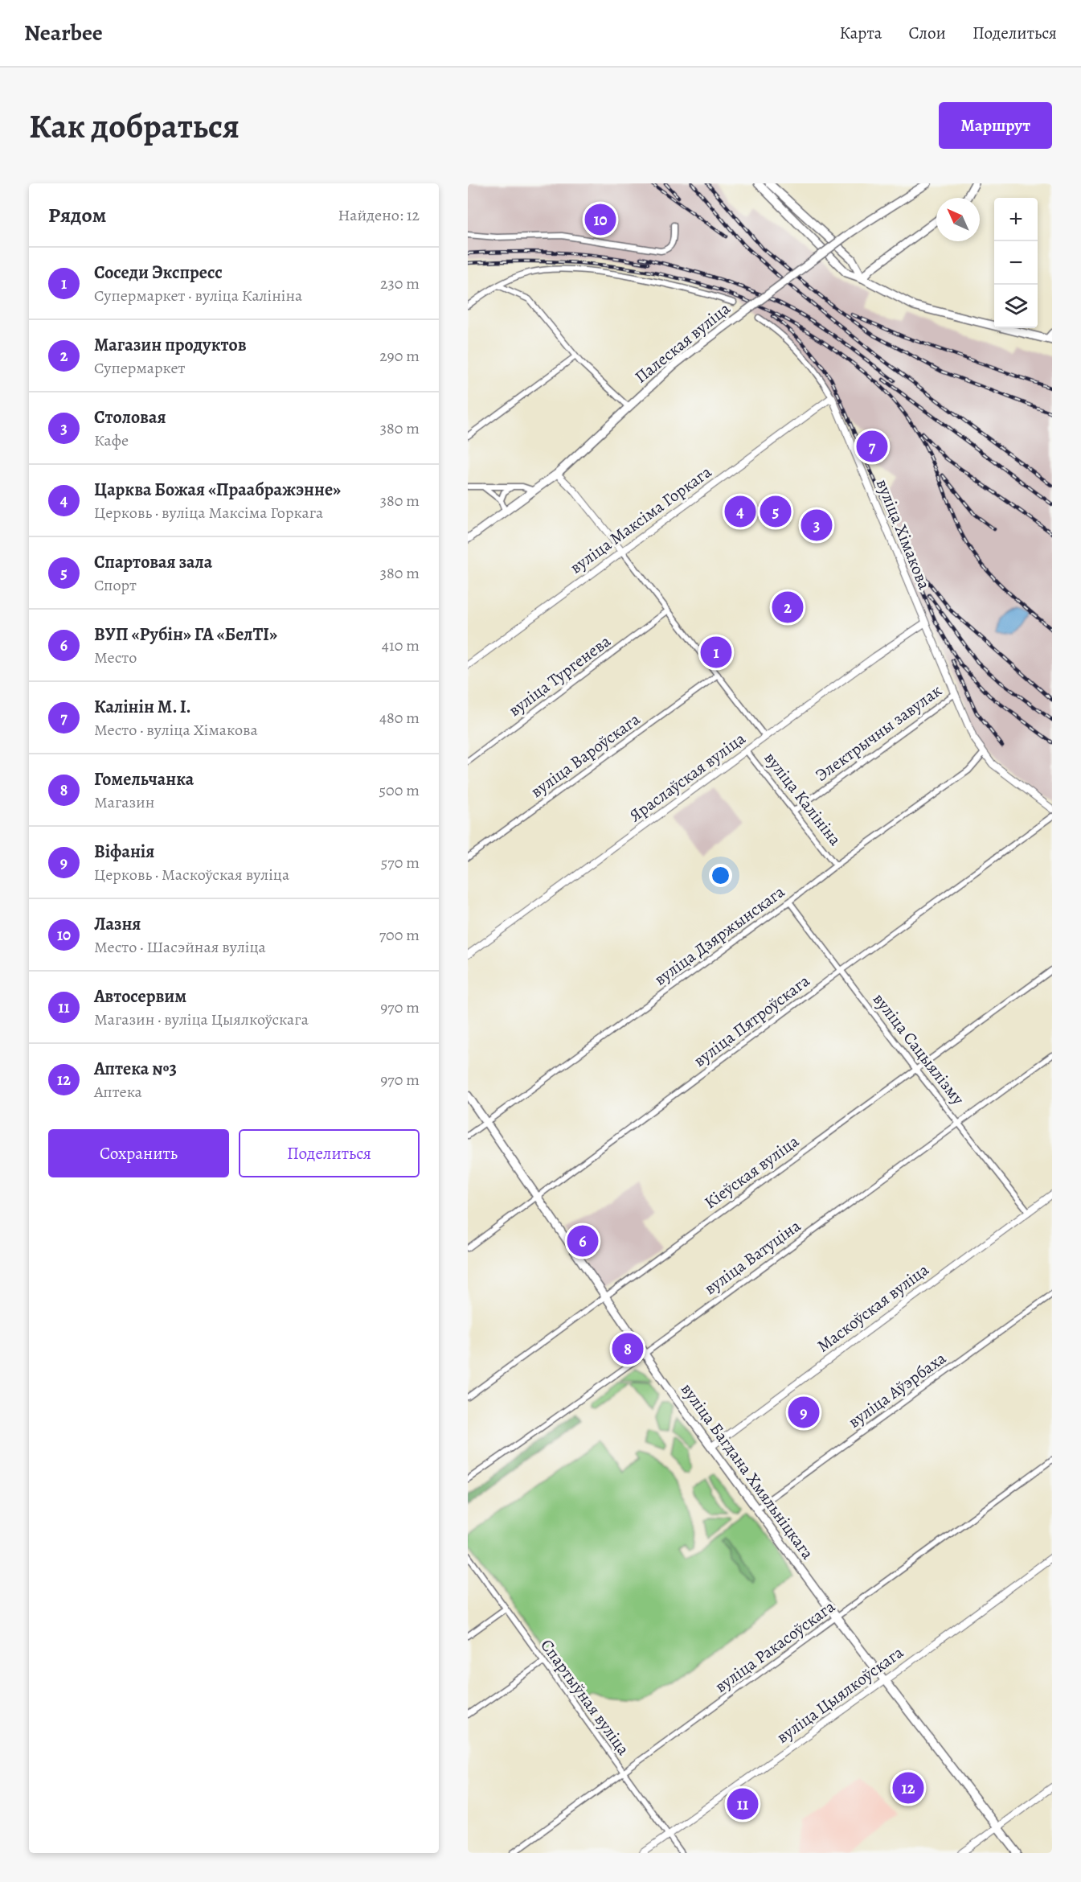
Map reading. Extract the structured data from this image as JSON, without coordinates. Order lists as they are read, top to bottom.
{
  "streets": {
    "main road": ["Палеская вуліца", "вуліца Багдана Хмяльніцкага"],
    "street": [
      "вуліца Максіма Горкага",
      "вуліца Хімакова",
      "вуліца Тургенева",
      "Электрычны завулак",
      "вуліца Вароўскага",
      "Яраслаўская вуліца",
      "вуліца Калініна",
      "вуліца Дзяржынскага",
      "вуліца Пятроўскага",
      "вуліца Сацыялізму",
      "Кіеўская вуліца",
      "вуліца Ватуціна",
      "Маскоўская вуліца",
      "вуліца Аўэрбаха",
      "вуліца Ракасоўскага",
      "вуліца Цыялкоўскага",
      "Спартыўная вуліца"
    ]
  },
  "crossings": [
    ["Палеская вуліца", "вуліца Калініна"],
    ["вуліца Максіма Горкага", "вуліца Хімакова"],
    ["вуліца Максіма Горкага", "вуліца Калініна"],
    ["вуліца Хімакова", "Электрычны завулак"],
    ["вуліца Хімакова", "Яраслаўская вуліца"],
    ["вуліца Хімакова", "вуліца Дзяржынскага"],
    ["вуліца Тургенева", "вуліца Калініна"],
    ["Электрычны завулак", "вуліца Калініна"],
    ["вуліца Вароўскага", "вуліца Калініна"],
    ["Яраслаўская вуліца", "вуліца Калініна"],
    ["вуліца Калініна", "вуліца Дзяржынскага"],
    ["вуліца Дзяржынскага", "вуліца Сацыялізму"],
    ["вуліца Дзяржынскага", "вуліца Багдана Хмяльніцкага"],
    ["вуліца Пятроўскага", "вуліца Сацыялізму"],
    ["вуліца Пятроўскага", "вуліца Багдана Хмяльніцкага"],
    ["вуліца Сацыялізму", "Кіеўская вуліца"],
    ["вуліца Сацыялізму", "вуліца Ватуціна"],
    ["вуліца Сацыялізму", "Маскоўская вуліца"],
    ["Кіеўская вуліца", "вуліца Багдана Хмяльніцкага"],
    ["вуліца Ватуціна", "вуліца Багдана Хмяльніцкага"],
    ["Маскоўская вуліца", "вуліца Багдана Хмяльніцкага"],
    ["вуліца Аўэрбаха", "вуліца Багдана Хмяльніцкага"],
    ["вуліца Багдана Хмяльніцкага", "вуліца Ракасоўскага"],
    ["вуліца Багдана Хмяльніцкага", "вуліца Цыялкоўскага"],
    ["вуліца Ракасоўскага", "Спартыўная вуліца"],
    ["вуліца Цыялкоўскага", "Спартыўная вуліца"]
  ],
  "north": "top left",
  "page": {
    "header": "Nearbee",
    "nav": ["Карта", "Слои", "Поделиться"],
    "buttons": [
      "Маршрут",
      ["Сохранить", "Поделиться"]
    ],
    "title": "Как добраться",
    "heading": ["Рядом", "Найдено: 12"],
    "map_buttons": ["+", "−"],
    "pins": [
      "10",
      "7",
      "4",
      "5",
      "3",
      "2",
      "1",
      "6",
      "8",
      "9",
      "12",
      "11"
    ],
    "list": [
      {
        "mark": "1",
        "name": "Соседи Экспресс",
        "note": "Супермаркет · вуліца Калініна",
        "value": "230 m"
      },
      {
        "mark": "2",
        "name": "Магазин продуктов",
        "note": "Супермаркет",
        "value": "290 m"
      },
      {
        "mark": "3",
        "name": "Столовая",
        "note": "Кафе",
        "value": "380 m"
      },
      {
        "mark": "4",
        "name": "Царква Божая «Праабражэнне»",
        "note": "Церковь · вуліца Максіма Горкага",
        "value": "380 m"
      },
      {
        "mark": "5",
        "name": "Спартовая зала",
        "note": "Спорт",
        "value": "380 m"
      },
      {
        "mark": "6",
        "name": "ВУП «Рубін» ГА «БелТІ»",
        "note": "Место",
        "value": "410 m"
      },
      {
        "mark": "7",
        "name": "Калінін М. І.",
        "note": "Место · вуліца Хімакова",
        "value": "480 m"
      },
      {
        "mark": "8",
        "name": "Гомельчанка",
        "note": "Магазин",
        "value": "500 m"
      },
      {
        "mark": "9",
        "name": "Віфанія",
        "note": "Церковь · Маскоўская вуліца",
        "value": "570 m"
      },
      {
        "mark": "10",
        "name": "Лазня",
        "note": "Место · Шасэйная вуліца",
        "value": "700 m"
      },
      {
        "mark": "11",
        "name": "Автосервим",
        "note": "Магазин · вуліца Цыялкоўскага",
        "value": "970 m"
      },
      {
        "mark": "12",
        "name": "Аптека №3",
        "note": "Аптека",
        "value": "970 m"
      }
    ]
  }
}
